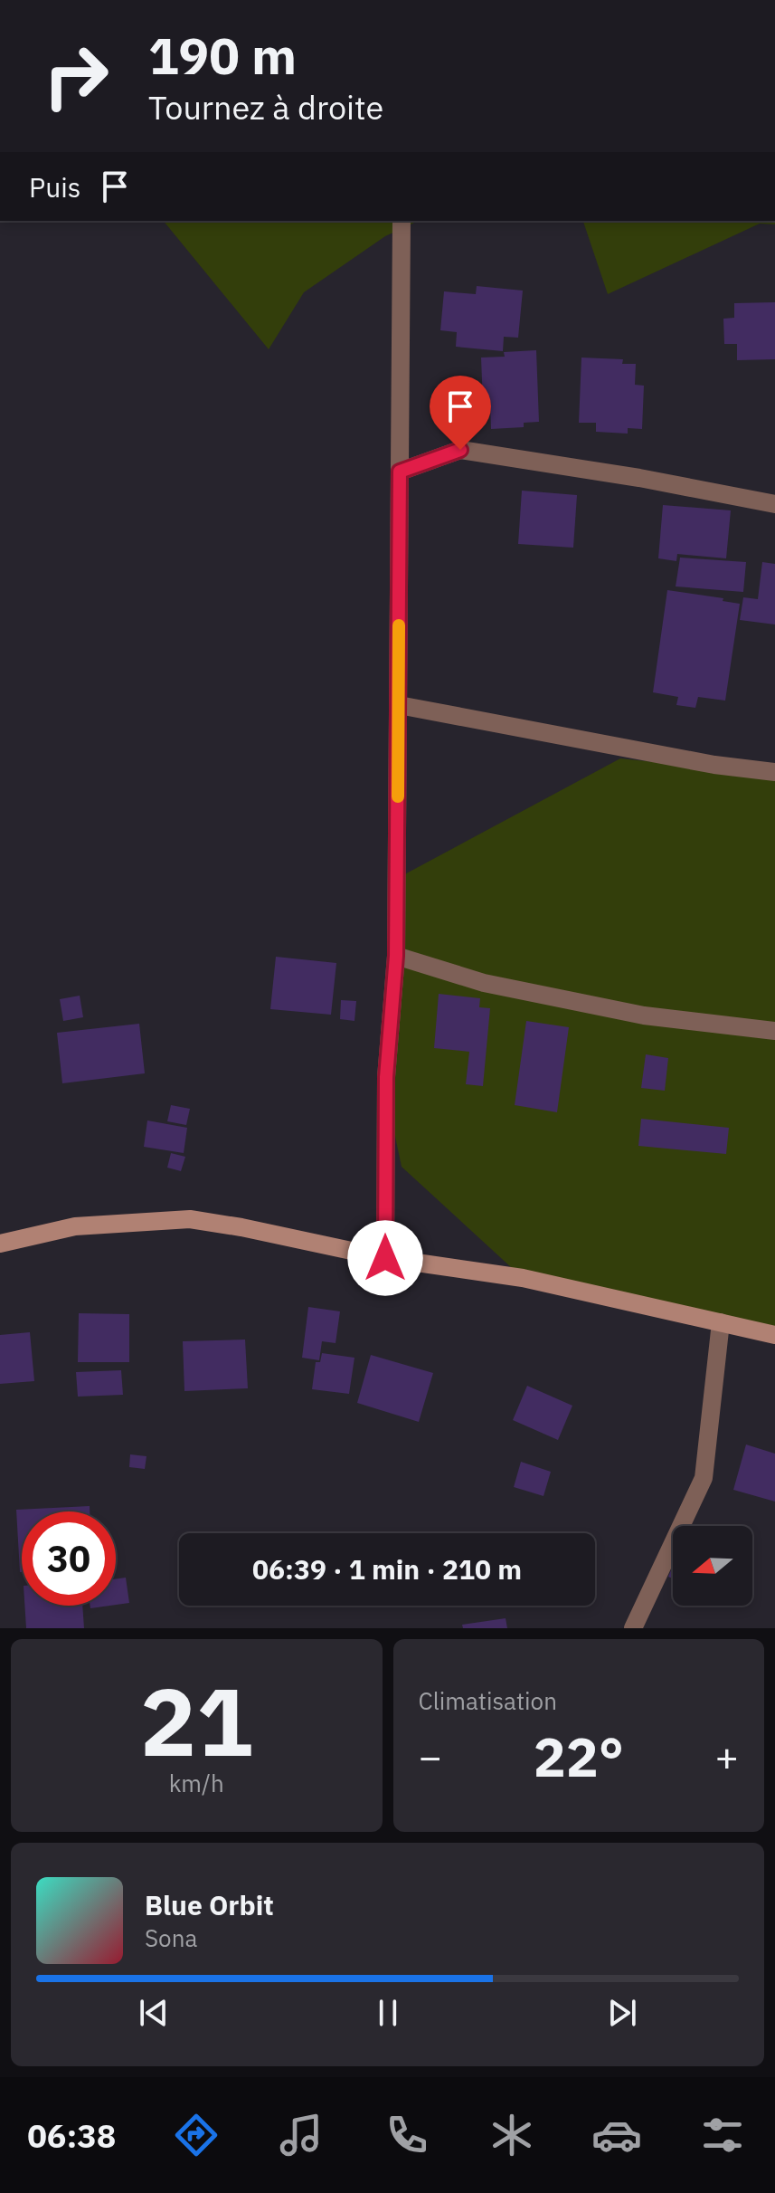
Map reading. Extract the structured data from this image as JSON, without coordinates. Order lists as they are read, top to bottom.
{
  "north": "left",
  "page": {
    "turn": ["190 m", "Tournez à droite"],
    "then": "Puis",
    "limit": "30",
    "trip": "06:39 · 1 min · 210 m",
    "tile": [
      ["21", "km/h"],
      "Climatisation"
    ],
    "heat": ["−", "22°", "+"],
    "song": ["Blue Orbit", "Sona"],
    "tabs": "06:38"
  }
}
